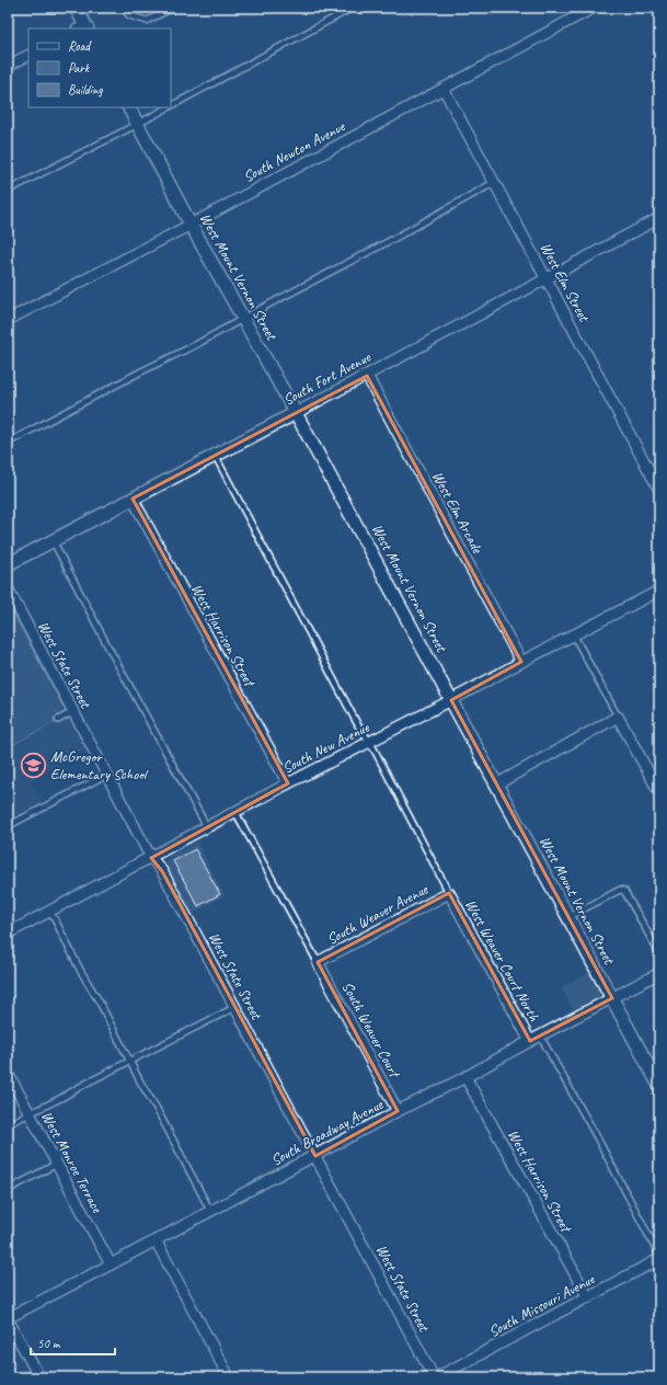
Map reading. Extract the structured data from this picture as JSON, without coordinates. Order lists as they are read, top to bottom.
{
  "streets": {
    "street": [
      "South Newton Avenue",
      "West Mount Vernon Street",
      "West Elm Street",
      "South Fort Avenue",
      "West Elm Arcade",
      "West Harrison Street",
      "West State Street",
      "South New Avenue",
      "South Weaver Avenue",
      "West Weaver Court North",
      "South Weaver Court",
      "South Broadway Avenue",
      "West Monroe Terrace",
      "South Missouri Avenue"
    ]
  },
  "crossings": [
    ["South Newton Avenue", "West Mount Vernon Street"],
    ["South Newton Avenue", "West Elm Street"],
    ["West Mount Vernon Street", "South Fort Avenue"],
    ["West Mount Vernon Street", "South New Avenue"],
    ["West Mount Vernon Street", "South Broadway Avenue"],
    ["West Elm Street", "South Fort Avenue"],
    ["South Fort Avenue", "West Elm Arcade"],
    ["South Fort Avenue", "West Harrison Street"],
    ["West Elm Arcade", "South New Avenue"],
    ["West Harrison Street", "South New Avenue"],
    ["West Harrison Street", "South Broadway Avenue"],
    ["West Harrison Street", "South Missouri Avenue"],
    ["West State Street", "South New Avenue"],
    ["West State Street", "South Broadway Avenue"],
    ["West State Street", "South Missouri Avenue"],
    ["South Weaver Avenue", "West Weaver Court North"],
    ["South Weaver Avenue", "South Weaver Court"],
    ["West Weaver Court North", "South Broadway Avenue"],
    ["South Weaver Court", "South Broadway Avenue"],
    ["South Broadway Avenue", "West Monroe Terrace"]
  ],
  "places": {
    "school or university": ["McGregor Elementary School"]
  },
  "legend": ["Road", "Park", "Building"],
  "scale_bar": "50 m"
}
